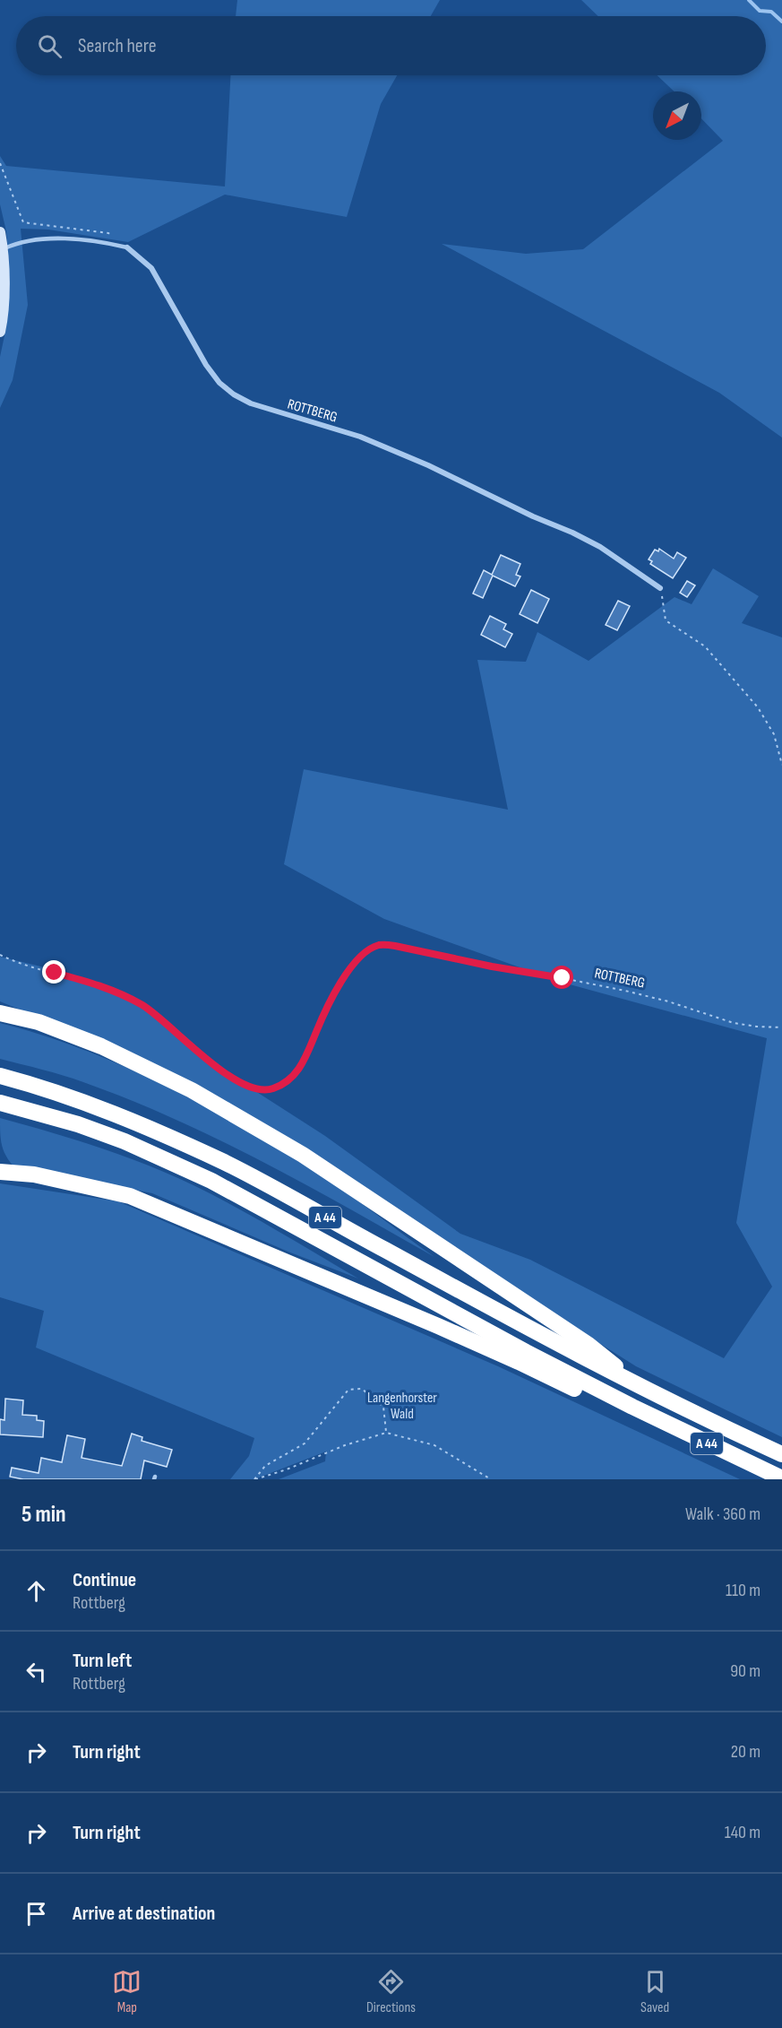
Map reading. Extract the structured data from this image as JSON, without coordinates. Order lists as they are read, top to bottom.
{
  "streets": {
    "highway": ["A 44"],
    "street": ["ROTTBERG"]
  },
  "parks": ["Langenhorster Wald"],
  "north": "bottom left",
  "page": {
    "search": "Search here",
    "heading": ["5 min", "Walk · 360 m"],
    "list": [
      ["Continue", "Rottberg", "110 m"],
      ["Turn left", "Rottberg", "90 m"],
      ["Turn right", "20 m"],
      ["Turn right", "140 m"],
      "Arrive at destination"
    ],
    "nav": ["Map", "Directions", "Saved"]
  }
}
